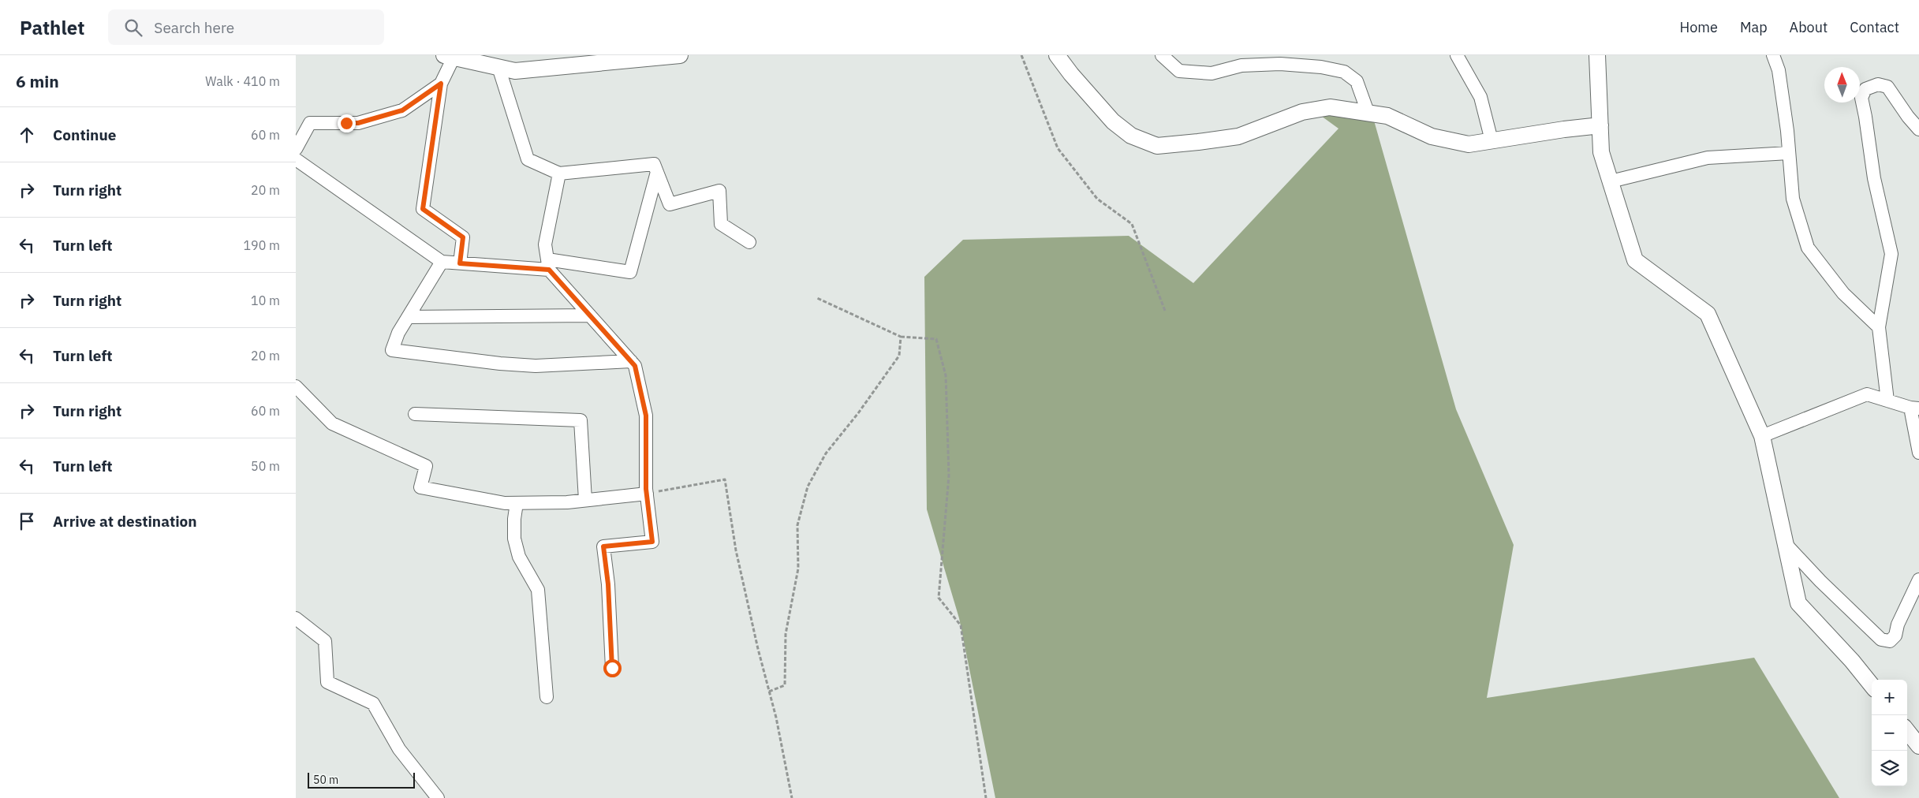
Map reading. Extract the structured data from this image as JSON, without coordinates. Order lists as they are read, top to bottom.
{
  "scale_bar": "50 m",
  "north": "top",
  "page": {
    "header": "Pathlet",
    "search": "Search here",
    "nav": [
      "Home",
      "Map",
      "About",
      "Contact"
    ],
    "heading": ["6 min", "Walk · 410 m"],
    "list": [
      ["Continue", "60 m"],
      ["Turn right", "20 m"],
      ["Turn left", "190 m"],
      ["Turn right", "10 m"],
      ["Turn left", "20 m"],
      ["Turn right", "60 m"],
      ["Turn left", "50 m"],
      "Arrive at destination"
    ],
    "map_buttons": ["+", "−"],
    "scale": "50 m"
  }
}
